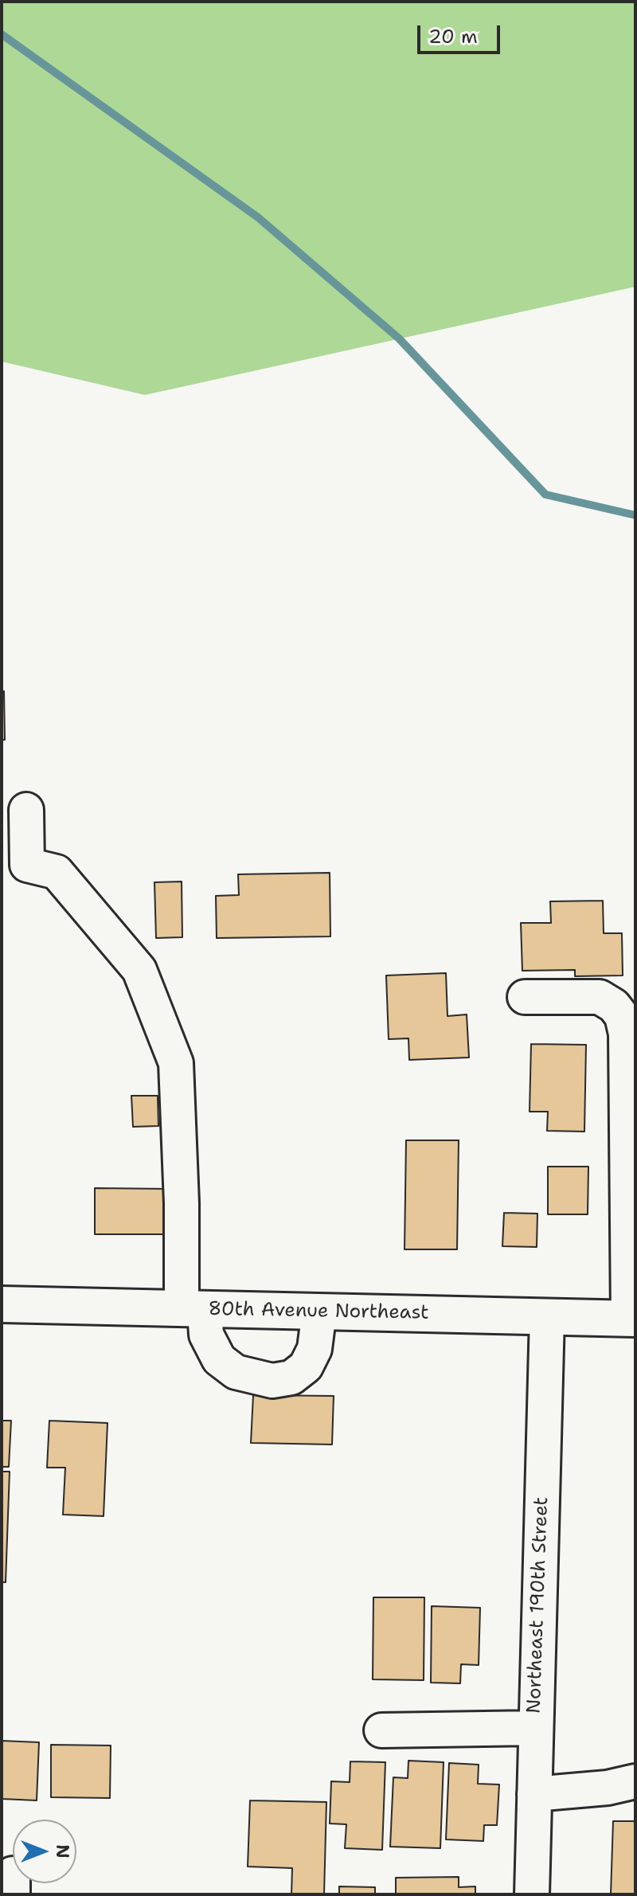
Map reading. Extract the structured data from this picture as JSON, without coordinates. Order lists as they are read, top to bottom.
{
  "streets": {
    "main road": ["80th Avenue Northeast"],
    "street": ["Northeast 190th Street"]
  },
  "crossings": [
    ["80th Avenue Northeast", "Northeast 190th Street"]
  ],
  "scale_bar": "20 m",
  "north": "right"
}
